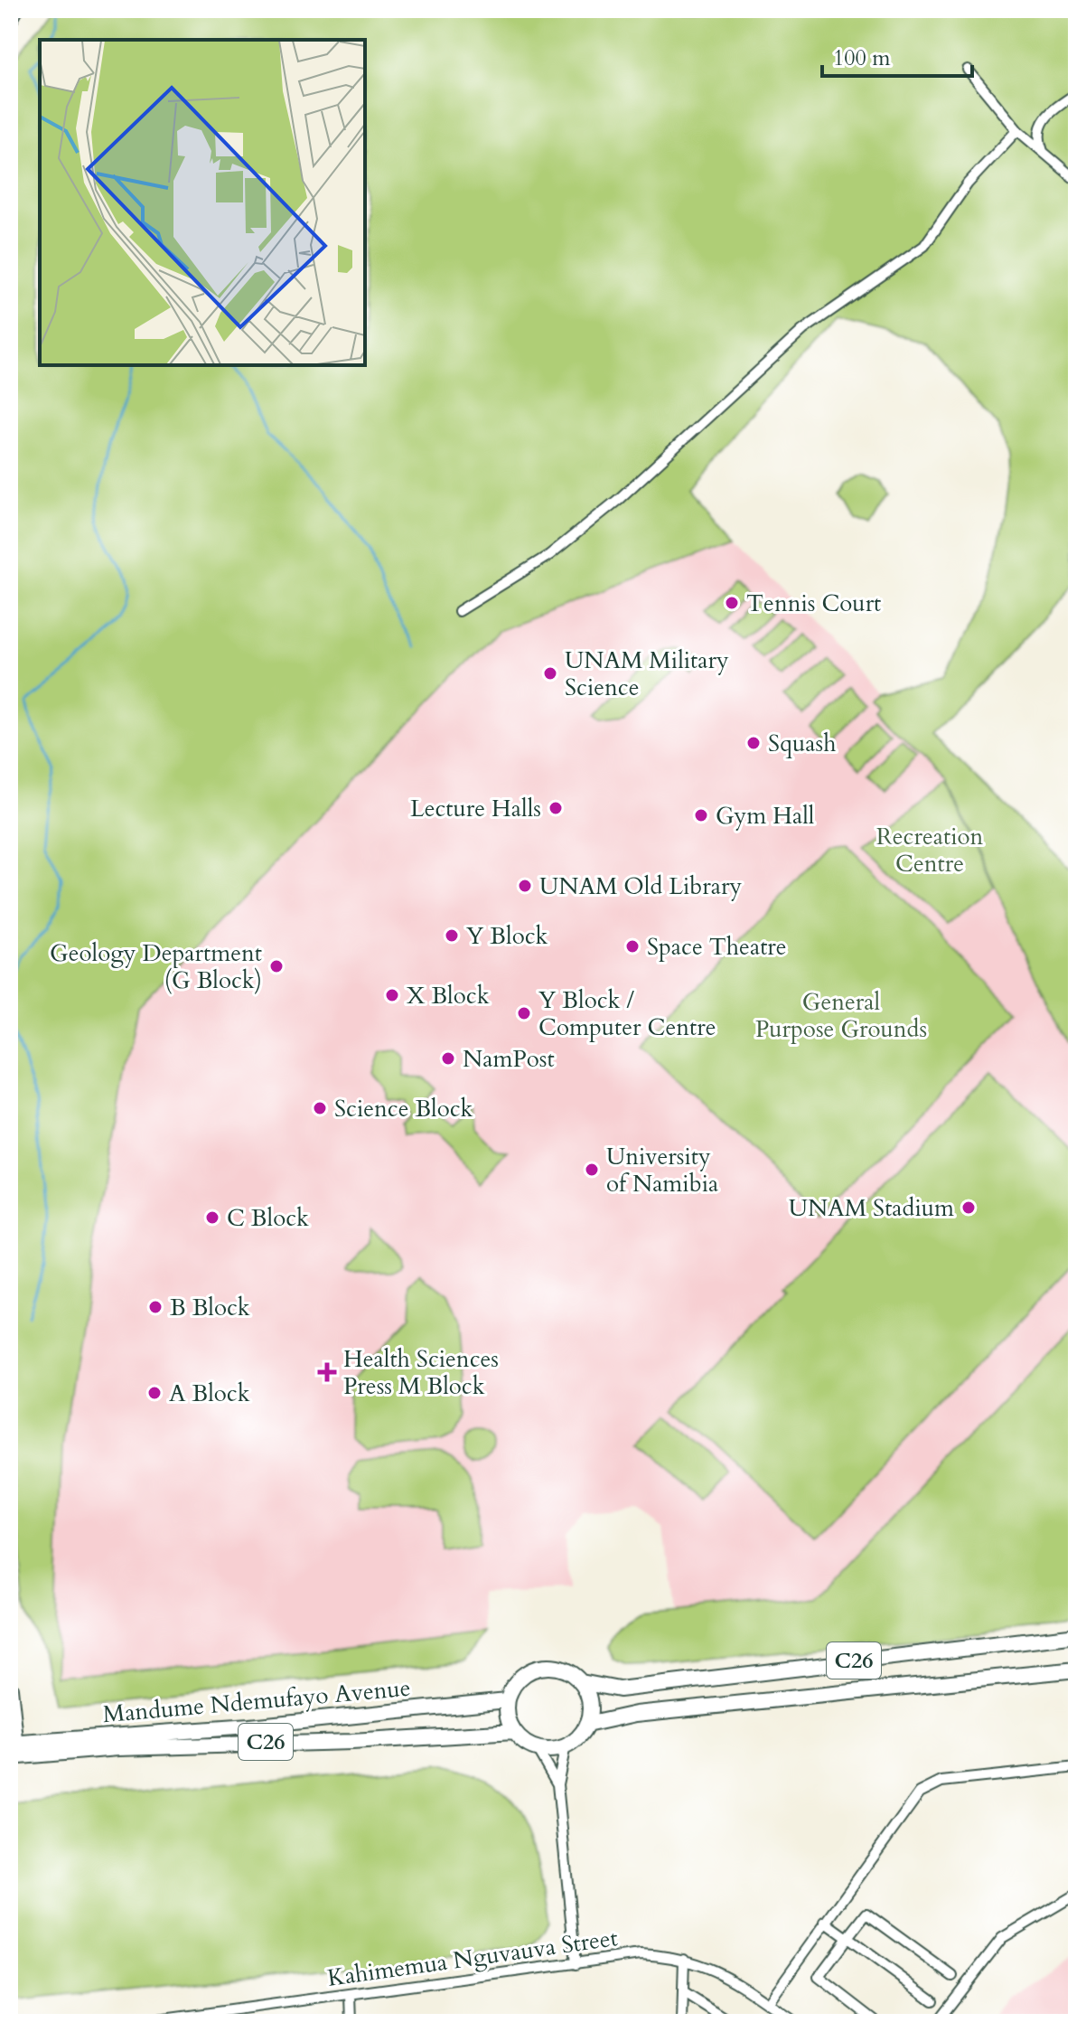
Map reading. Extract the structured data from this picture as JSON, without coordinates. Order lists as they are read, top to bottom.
{
  "streets": {
    "main road": ["C26", "Mandume Ndemufayo Avenue"],
    "street": ["Kahimemua Nguvauva Street"]
  },
  "crossings": [
    ["C26", "Mandume Ndemufayo Avenue"]
  ],
  "parks": ["Recreation Centre", "General Purpose Grounds"],
  "places": {
    "other": [
      "Tennis Court",
      "UNAM Military Science",
      "Squash",
      "Lecture Halls",
      "Gym Hall",
      "UNAM Old Library",
      "Y Block",
      "Space Theatre",
      "Geology Department (G Block)",
      "X Block",
      "Y Block / Computer Centre",
      "NamPost",
      "Science Block",
      "University of Namibia",
      "UNAM Stadium",
      "C Block",
      "B Block",
      "A Block"
    ],
    "health": ["Health Sciences Press M Block"]
  },
  "scale_bar": "100 m"
}
